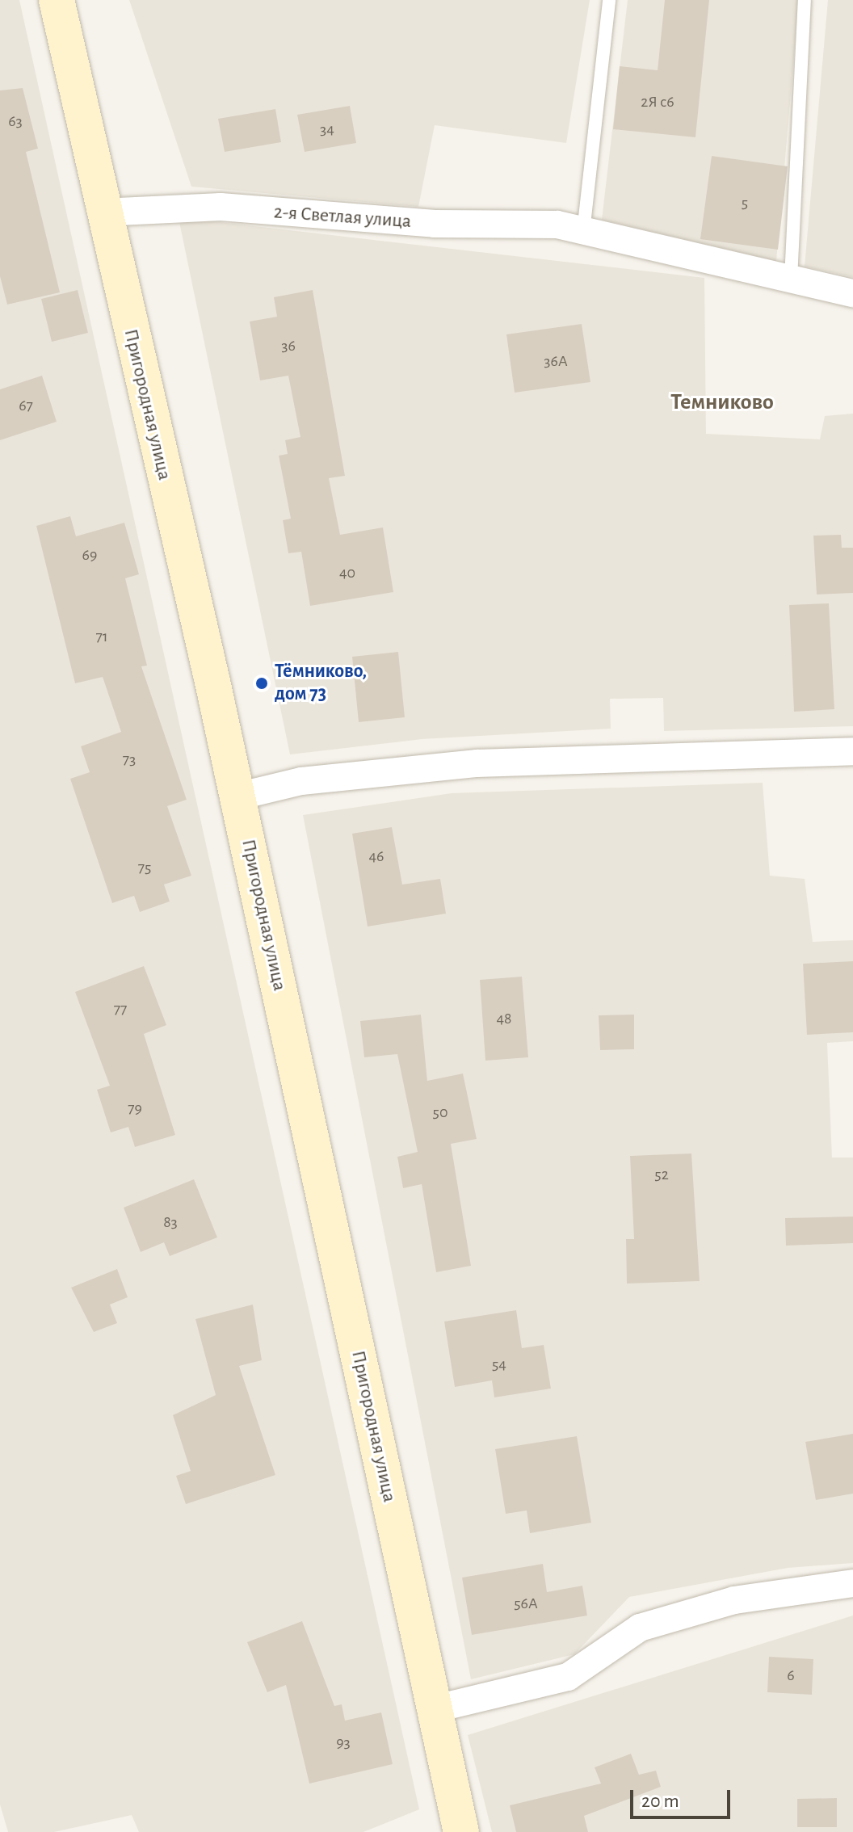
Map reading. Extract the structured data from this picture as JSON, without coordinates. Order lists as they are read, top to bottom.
{
  "streets": {
    "street": ["2-я Светлая улица", "Пригородная улица"]
  },
  "crossings": [
    ["2-я Светлая улица", "Пригородная улица"]
  ],
  "districts": ["Темниково"],
  "places": ["Тёмниково, дом 73"],
  "house_numbers": [
    "2Я с6",
    "63",
    "34",
    "5",
    "36",
    "36А",
    "67",
    "69",
    "40",
    "71",
    "73",
    "46",
    "75",
    "77",
    "48",
    "79",
    "50",
    "52",
    "83",
    "54",
    "56А",
    "6",
    "93"
  ],
  "scale_bar": "20 m"
}
